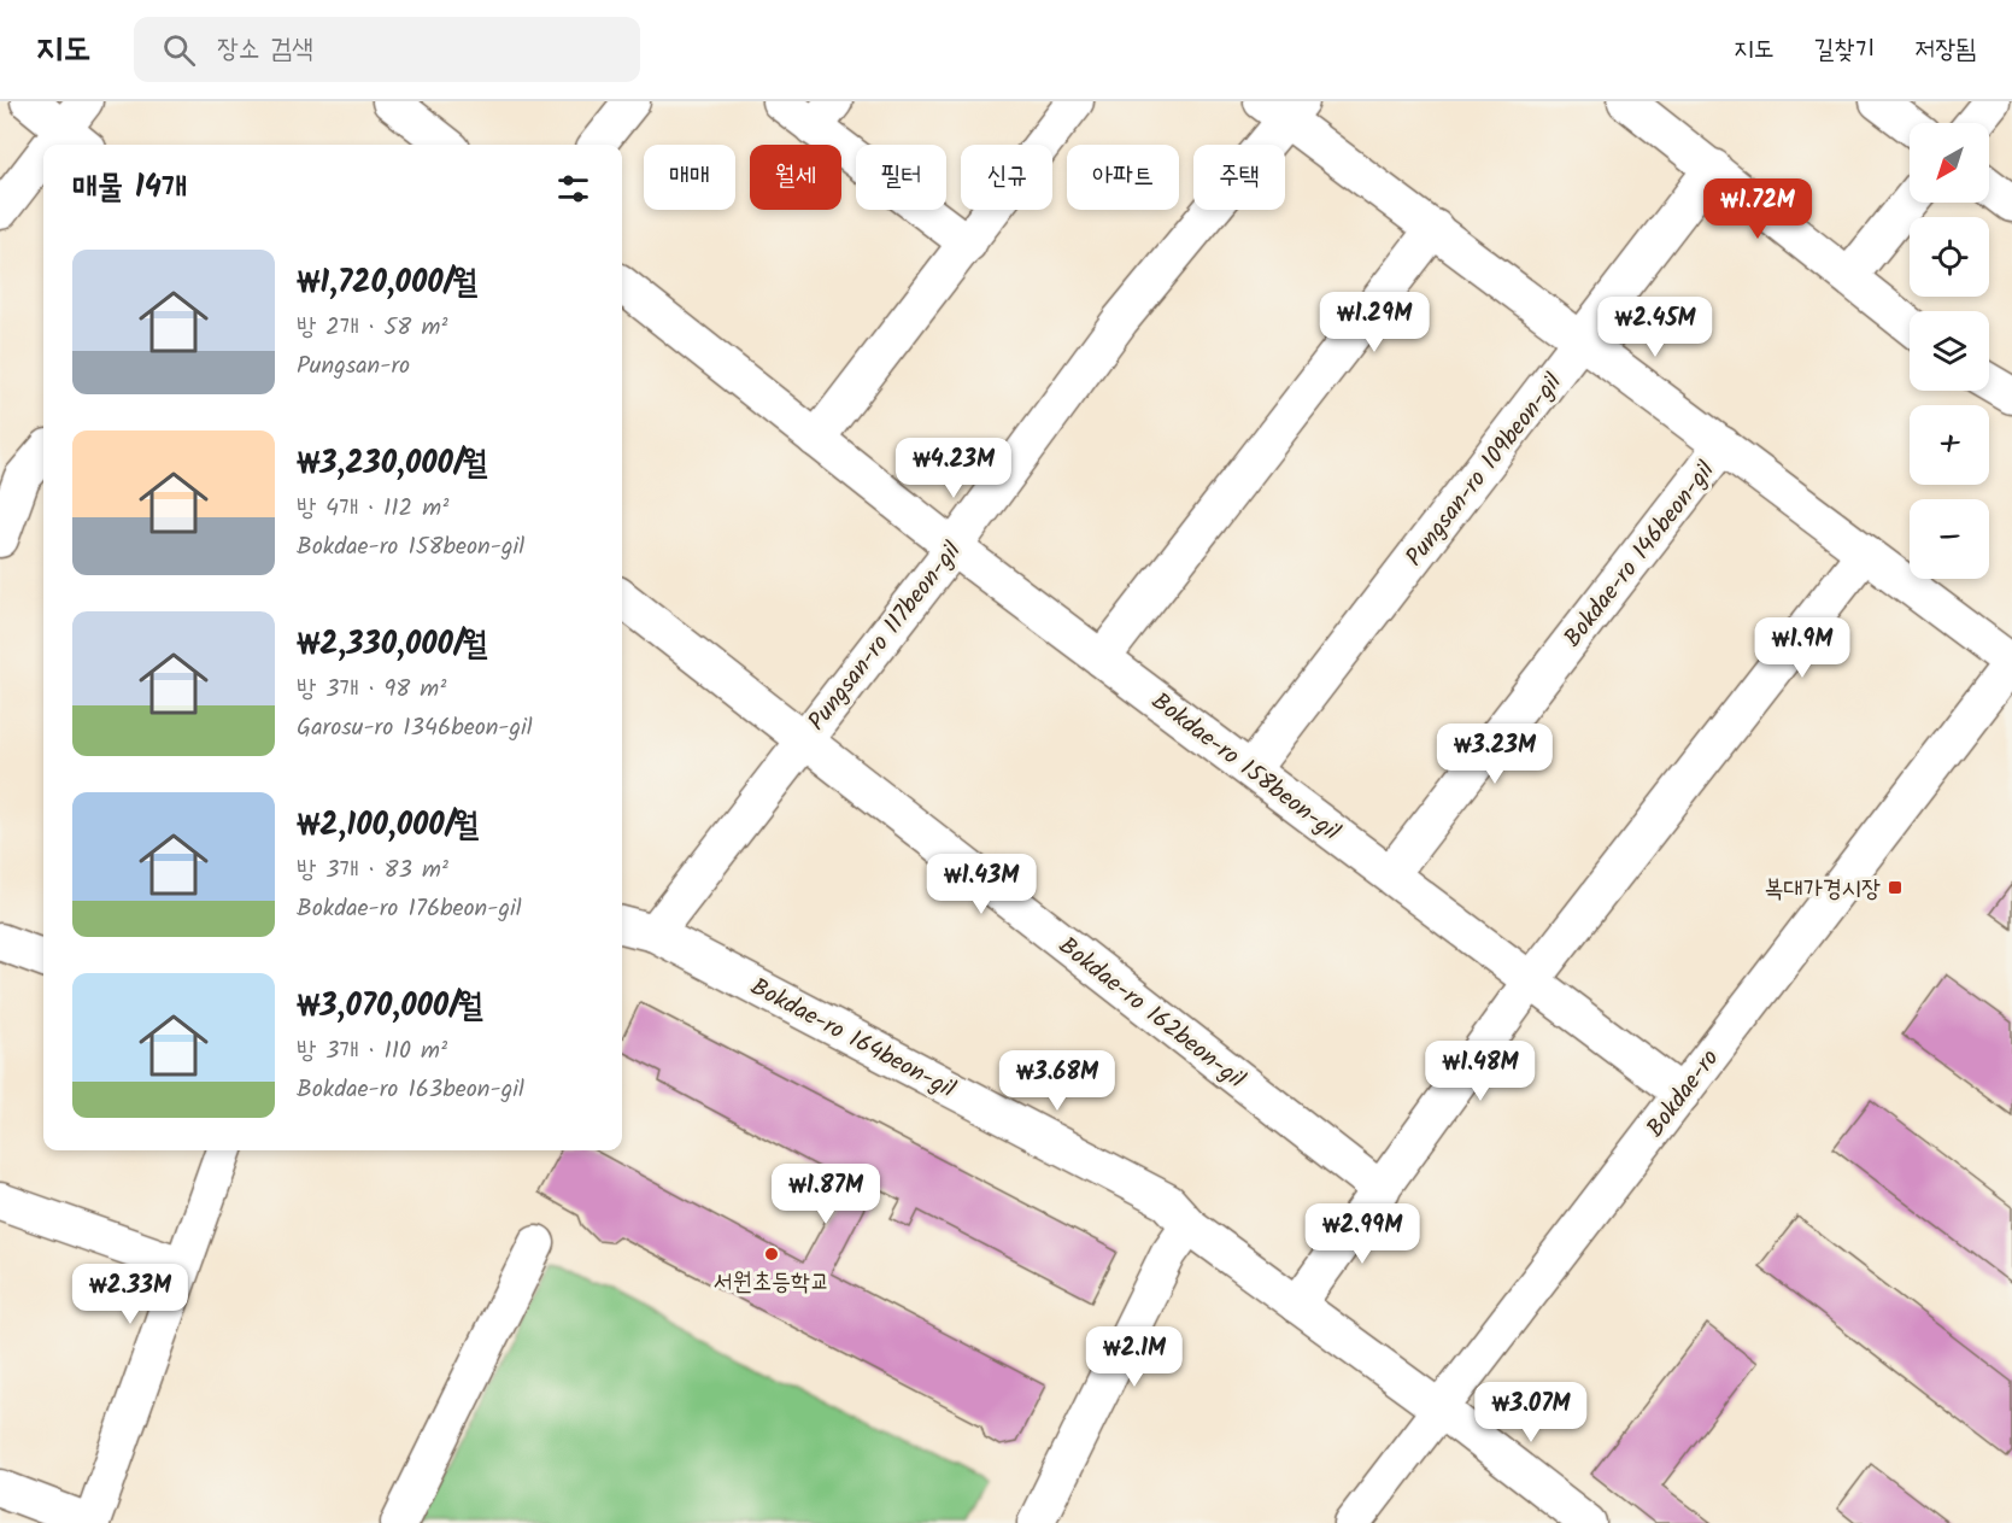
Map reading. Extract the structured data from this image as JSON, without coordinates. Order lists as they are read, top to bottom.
{
  "streets": {
    "street": [
      "Pungsan-ro 109beon-gil",
      "Bokdae-ro 146beon-gil",
      "Pungsan-ro 117beon-gil",
      "Bokdae-ro 158beon-gil",
      "Bokdae-ro 162beon-gil",
      "Bokdae-ro 164beon-gil",
      "Bokdae-ro"
    ]
  },
  "crossings": [
    ["Pungsan-ro 109beon-gil", "Bokdae-ro 146beon-gil"],
    ["Pungsan-ro 109beon-gil", "Bokdae-ro 158beon-gil"],
    ["Bokdae-ro 146beon-gil", "Pungsan-ro 117beon-gil"],
    ["Bokdae-ro 146beon-gil", "Bokdae-ro 158beon-gil"],
    ["Bokdae-ro 146beon-gil", "Bokdae-ro"],
    ["Pungsan-ro 117beon-gil", "Bokdae-ro 158beon-gil"],
    ["Pungsan-ro 117beon-gil", "Bokdae-ro 162beon-gil"],
    ["Pungsan-ro 117beon-gil", "Bokdae-ro 164beon-gil"],
    ["Bokdae-ro 158beon-gil", "Bokdae-ro"],
    ["Bokdae-ro 164beon-gil", "Bokdae-ro"]
  ],
  "places": {
    "transit": ["복대가경시장"],
    "other": ["서원초등학교"]
  },
  "north": "bottom left",
  "page": {
    "header": "지도",
    "search": "장소 검색",
    "nav": ["지도", "길찾기", "저장됨"],
    "map_buttons": ["+", "−"],
    "chip": [
      "매매",
      "월세",
      "필터",
      "신규",
      "아파트",
      "주택"
    ],
    "heading": "매물 14개",
    "price": [
      "₩1.72M",
      "₩1.29M",
      "₩2.45M",
      "₩4.23M",
      "₩1.9M",
      "₩3.23M",
      "₩1.43M",
      "₩1.48M",
      "₩3.68M",
      "₩1.87M",
      "₩2.99M",
      "₩2.33M",
      "₩2.1M",
      "₩3.07M"
    ],
    "list": [
      {
        "name": "₩1,720,000/월",
        "note": "방 2개 · 58 m² · Pungsan-ro"
      },
      {
        "name": "₩3,230,000/월",
        "note": "방 4개 · 112 m² · Bokdae-ro 158beon-gil"
      },
      {
        "name": "₩2,330,000/월",
        "note": "방 3개 · 98 m² · Garosu-ro 1346beon-gil"
      },
      {
        "name": "₩2,100,000/월",
        "note": "방 3개 · 83 m² · Bokdae-ro 176beon-gil"
      },
      {
        "name": "₩3,070,000/월",
        "note": "방 3개 · 110 m² · Bokdae-ro 163beon-gil"
      }
    ]
  }
}
